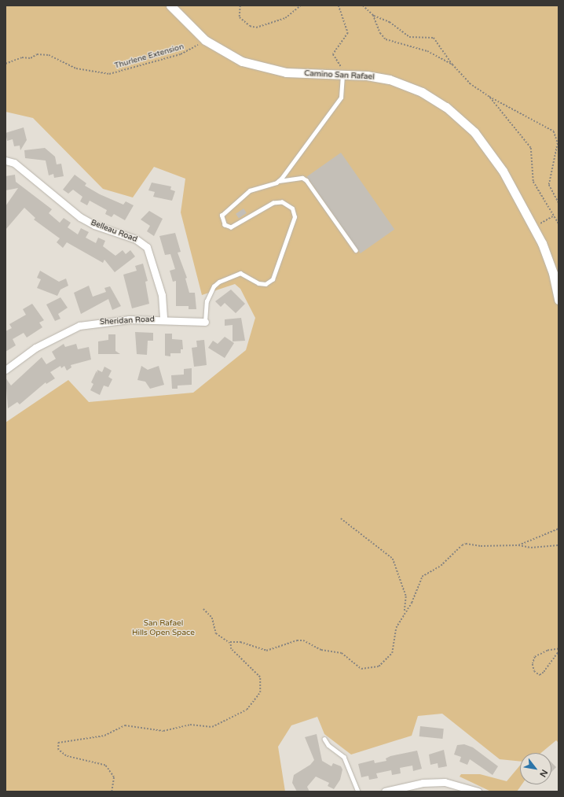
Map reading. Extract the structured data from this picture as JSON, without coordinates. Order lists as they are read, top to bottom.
{
  "streets": {
    "street": ["Camino San Rafael", "Belleau Road", "Sheridan Road"],
    "path": ["Thurlene Extension"]
  },
  "crossings": [
    ["Thurlene Extension", "Camino San Rafael"],
    ["Belleau Road", "Sheridan Road"]
  ],
  "parks": ["San Rafael Hills Open Space"],
  "north": "bottom right"
}
